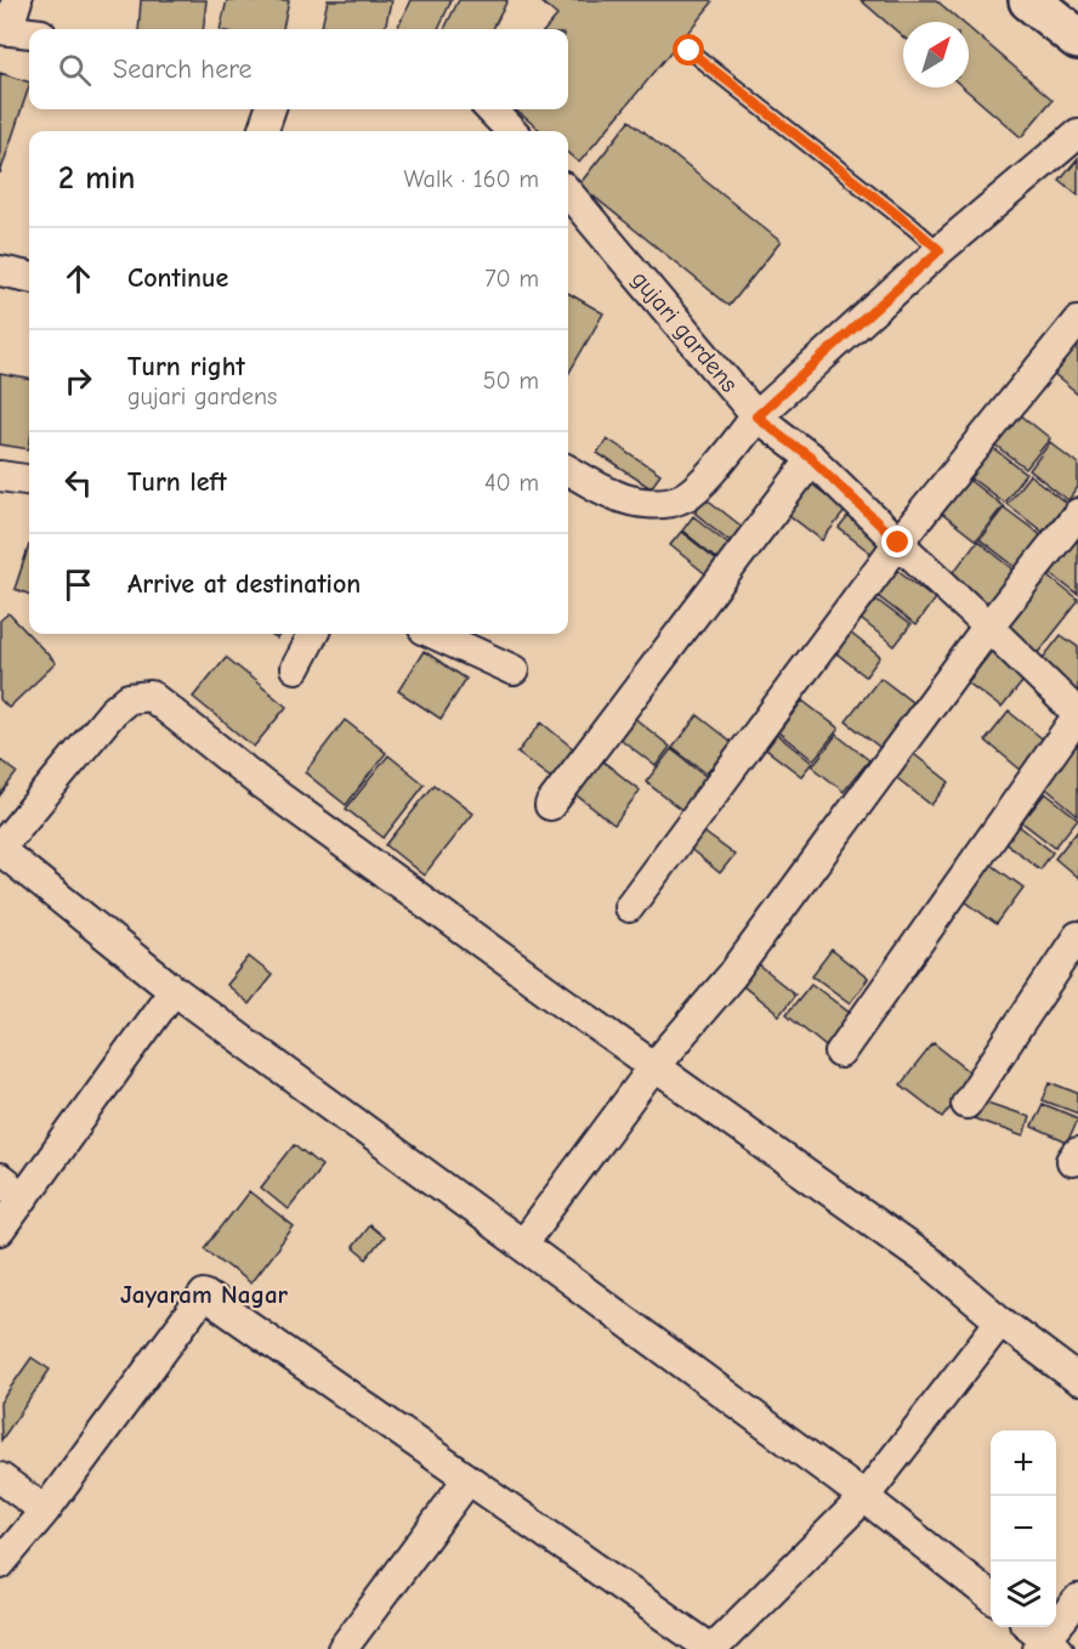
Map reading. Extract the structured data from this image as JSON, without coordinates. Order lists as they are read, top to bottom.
{
  "streets": {
    "street": ["gujari gardens"]
  },
  "districts": ["Jayaram Nagar"],
  "north": "top right",
  "page": {
    "search": "Search here",
    "heading": ["2 min", "Walk · 160 m"],
    "list": [
      ["Continue", "70 m"],
      ["Turn right", "gujari gardens", "50 m"],
      ["Turn left", "40 m"],
      "Arrive at destination"
    ],
    "map_buttons": ["+", "−"]
  }
}
